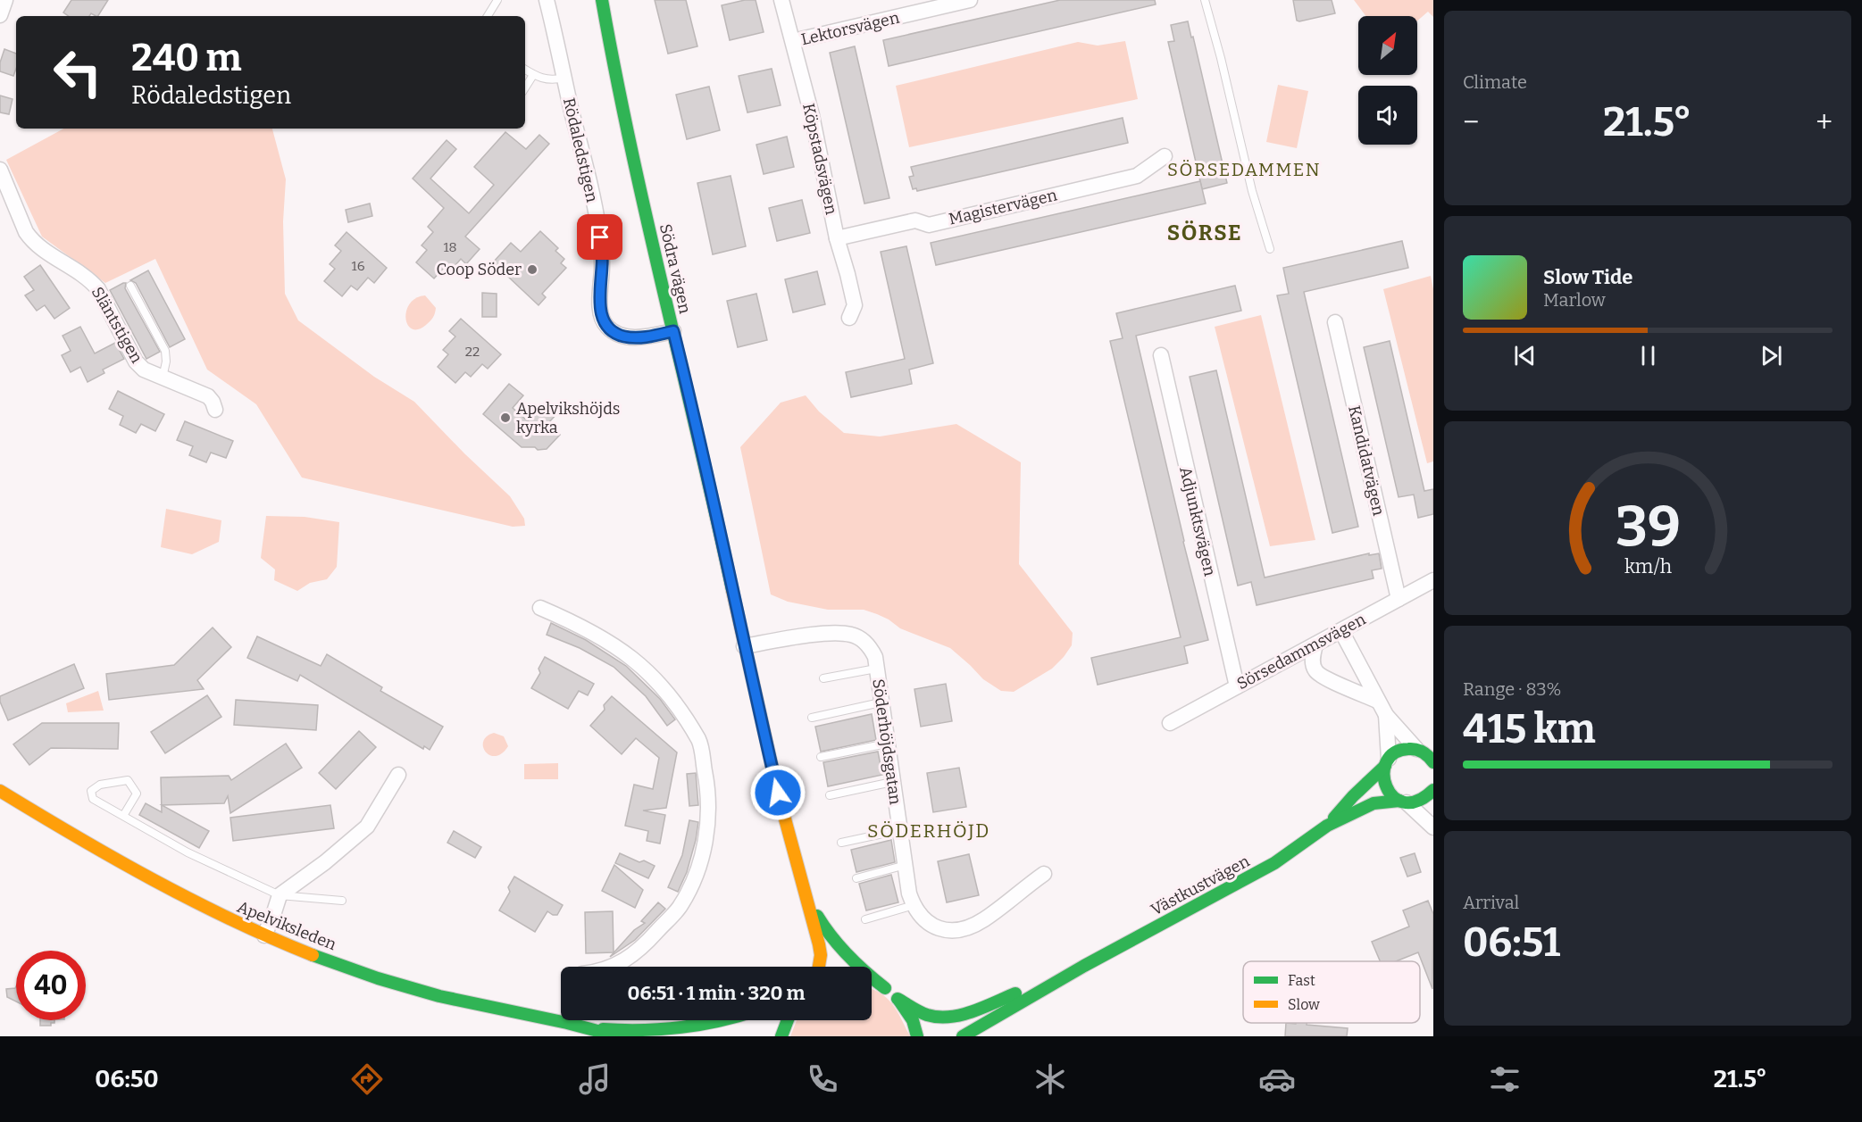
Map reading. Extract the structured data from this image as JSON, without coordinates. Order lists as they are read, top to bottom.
{
  "streets": {
    "street": [
      "Lektorsvägen",
      "Rödaledstigen",
      "Köpstadsvägen",
      "Magistervägen",
      "Södra vägen",
      "Släntstigen",
      "Kandidatvägen",
      "Adjunktsvägen",
      "Sörsedammsvägen",
      "Söderhöjdsgatan",
      "Västkustvägen",
      "Apelviksleden"
    ]
  },
  "crossings": [
    ["Lektorsvägen", "Köpstadsvägen"],
    ["Rödaledstigen", "Södra vägen"],
    ["Köpstadsvägen", "Magistervägen"],
    ["Södra vägen", "Söderhöjdsgatan"],
    ["Södra vägen", "Västkustvägen"],
    ["Kandidatvägen", "Sörsedammsvägen"],
    ["Adjunktsvägen", "Sörsedammsvägen"]
  ],
  "districts": ["SÖRSEDAMMEN", "SÖRSE", "SÖDERHÖJD"],
  "places": ["Coop Söder", "Apelvikshöjds kyrka"],
  "house_numbers": ["18", "16", "22"],
  "legend": ["Fast", "Slow"],
  "north": "top right",
  "page": {
    "tile": [
      "Climate",
      ["Range · 83%", "415 km"],
      ["Arrival", "06:51"]
    ],
    "turn": ["240 m", "Rödaledstigen"],
    "heat": ["−", "21.5°", "+"],
    "song": ["Slow Tide", "Marlow"],
    "limit": "40",
    "trip": "06:51 · 1 min · 320 m",
    "tabs": ["06:50", "21.5°"],
    "gauge": ["39", "km/h"]
  }
}
